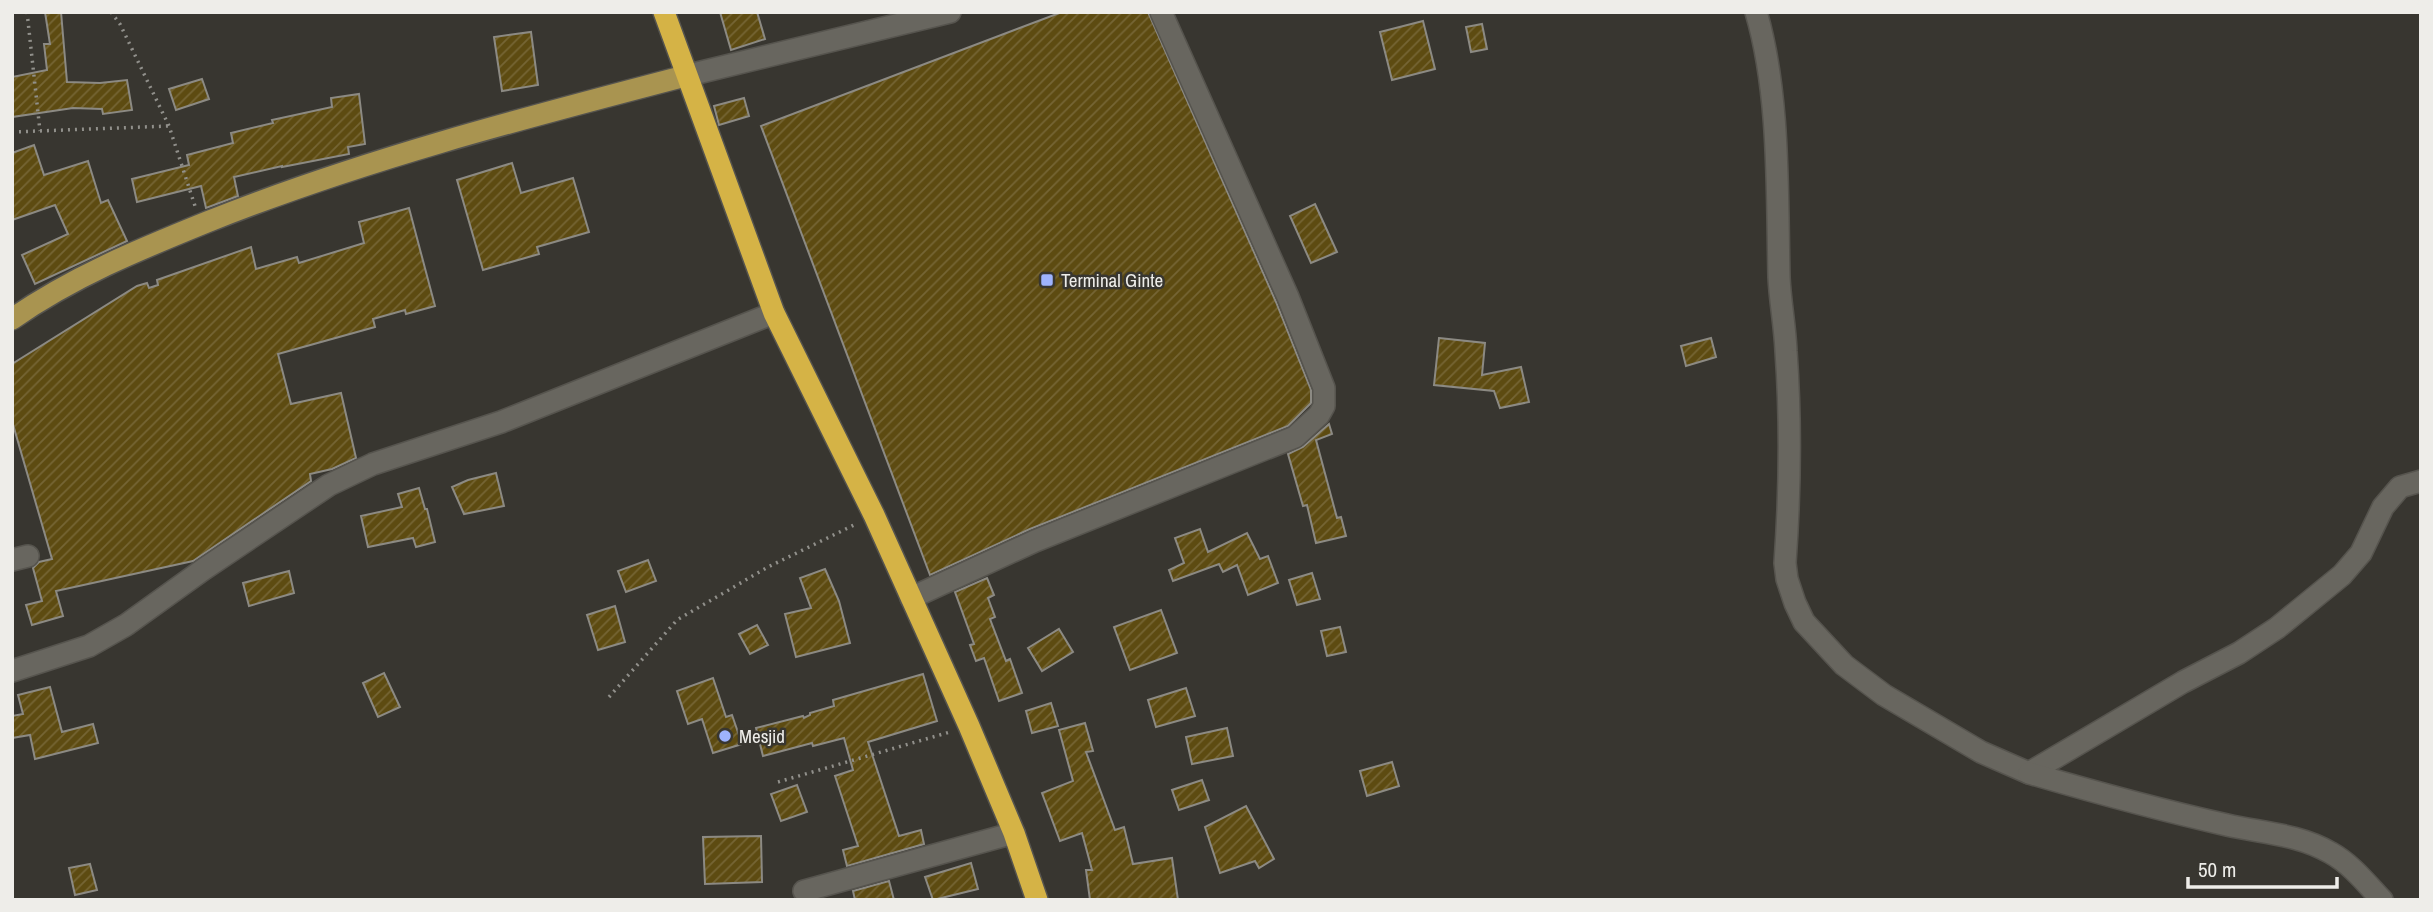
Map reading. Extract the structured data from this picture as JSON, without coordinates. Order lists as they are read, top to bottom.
{
  "places": {
    "transit": ["Terminal Ginte"],
    "other": ["Mesjid"]
  },
  "scale_bar": "50 m"
}
